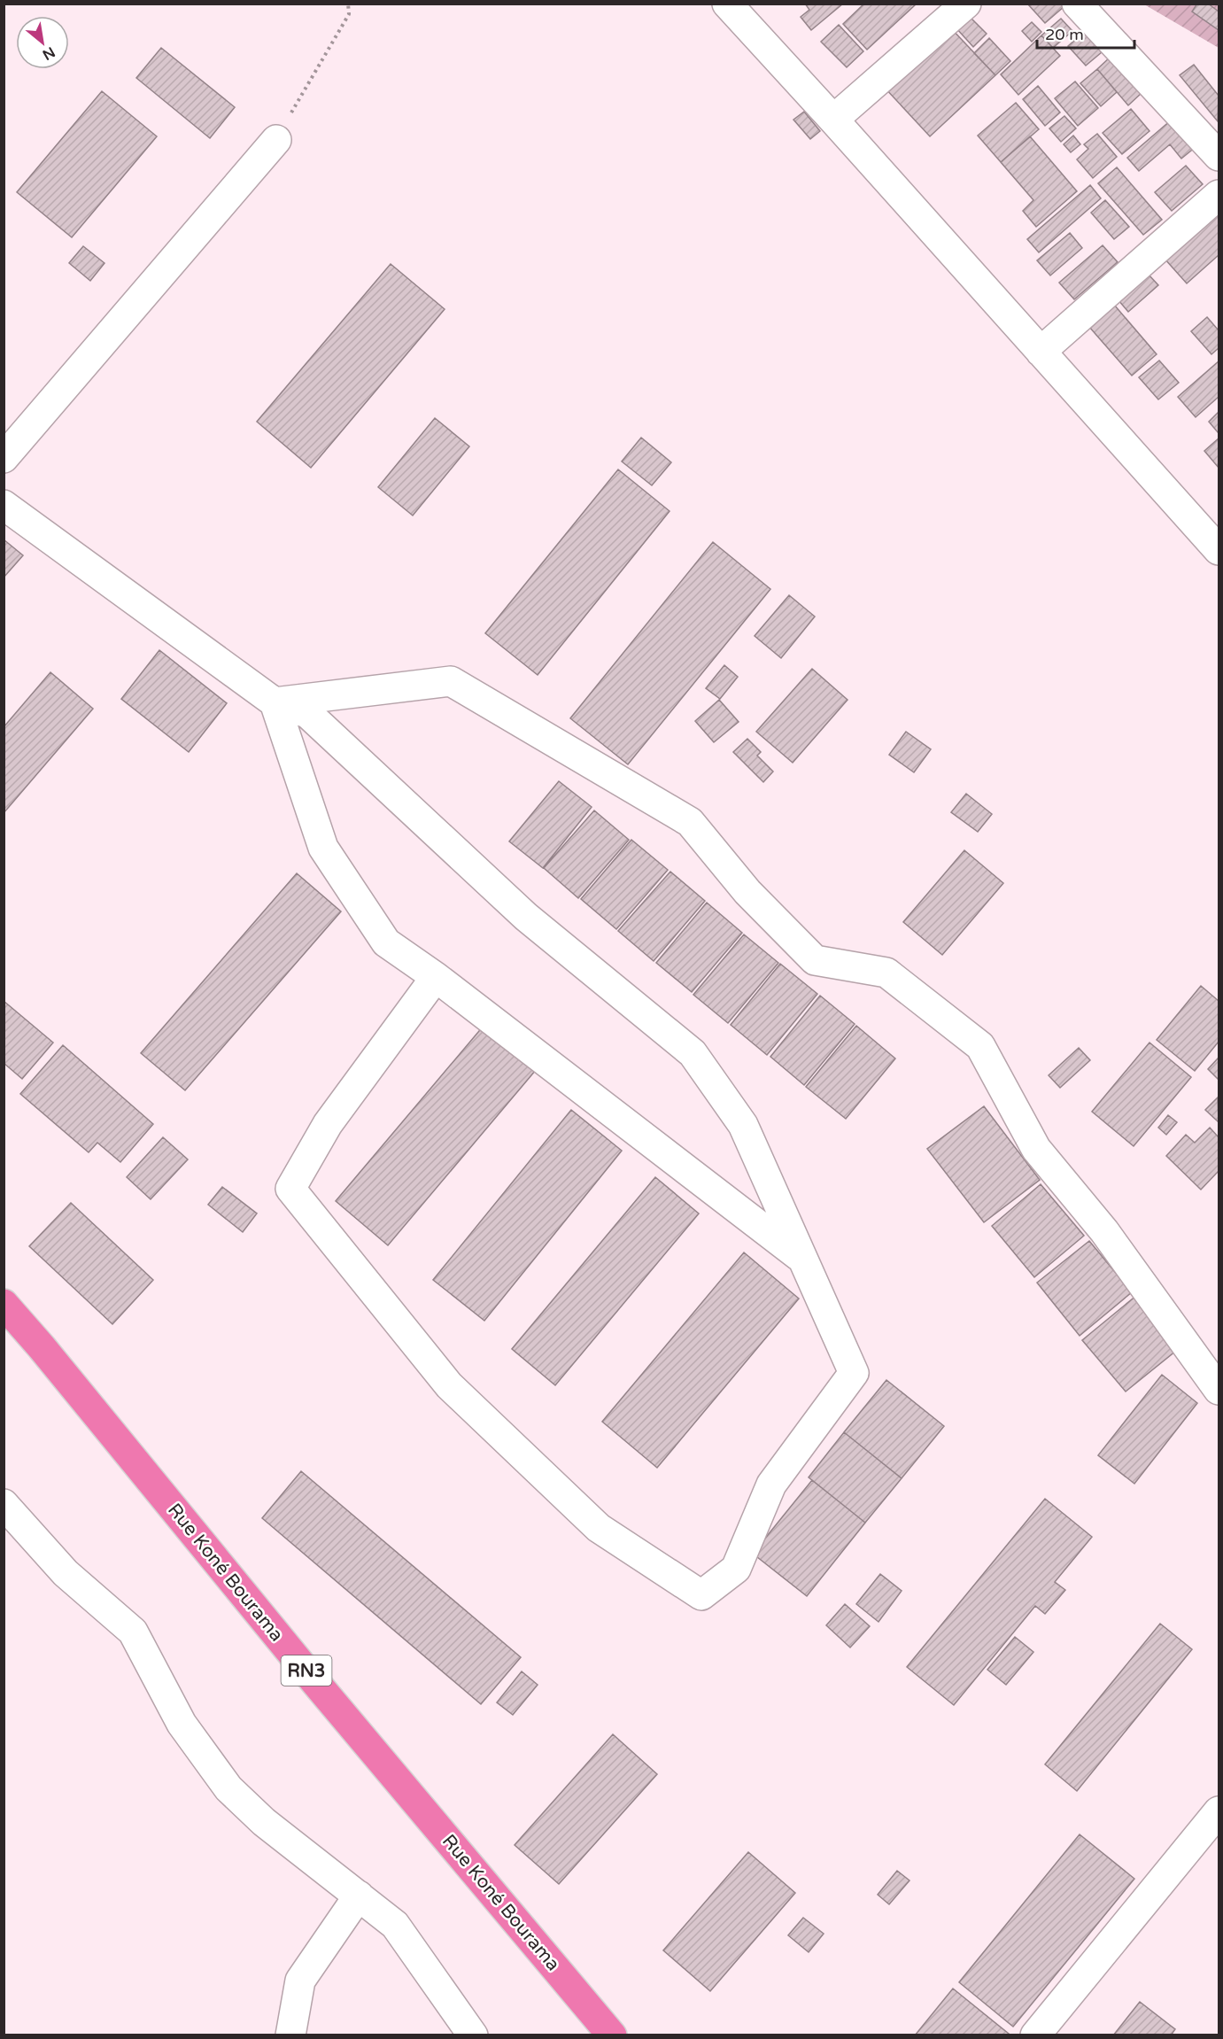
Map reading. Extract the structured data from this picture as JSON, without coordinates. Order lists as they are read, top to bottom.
{
  "streets": {
    "highway": ["Rue Koné Bourama", "RN3"]
  },
  "scale_bar": "20 m",
  "north": "bottom right"
}
